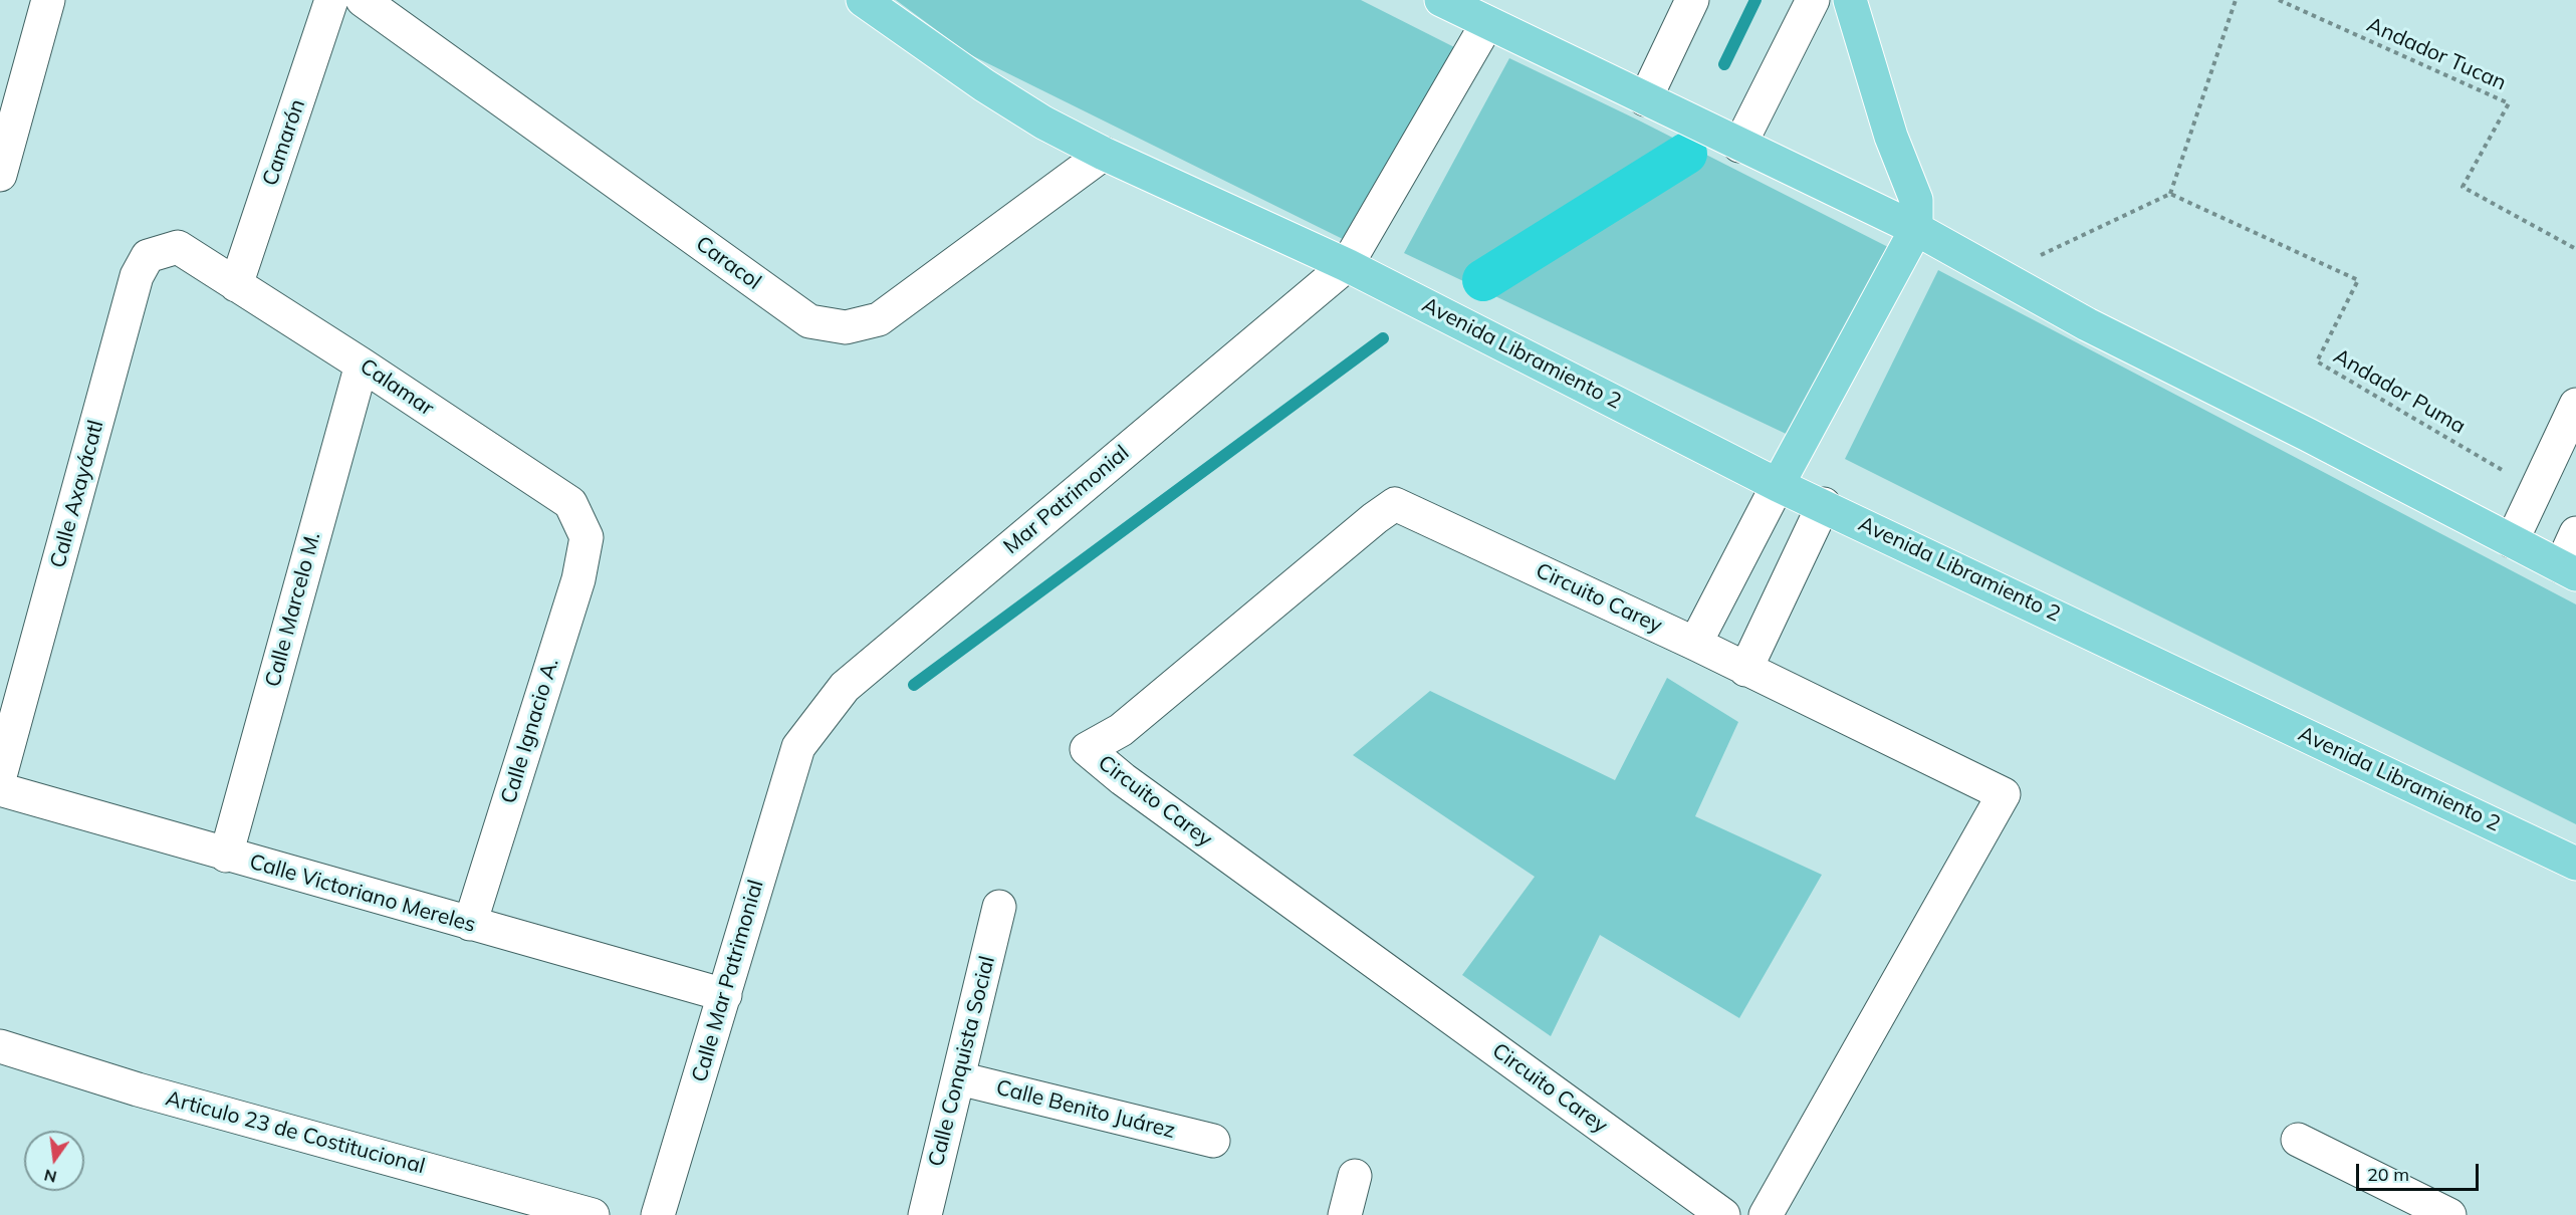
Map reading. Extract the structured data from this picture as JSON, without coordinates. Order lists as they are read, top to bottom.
{
  "streets": {
    "main road": ["Avenida Libramiento 2"],
    "street": [
      "Camarón",
      "Caracol",
      "Calamar",
      "Calle Axayácatl",
      "Mar Patrimonial",
      "Circuito Carey",
      "Calle Marcelo M.",
      "Calle Ignacio A.",
      "Calle Victoriano Mereles",
      "Calle Mar Patrimonial",
      "Calle Conquista Social",
      "Calle Benito Juárez",
      "Articulo 23 de Costitucional"
    ],
    "path": ["Andador Tucan", "Andador Puma"]
  },
  "crossings": [
    ["Camarón", "Calamar"],
    ["Caracol", "Avenida Libramiento 2"],
    ["Avenida Libramiento 2", "Mar Patrimonial"],
    ["Calamar", "Calle Axayácatl"],
    ["Calamar", "Calle Marcelo M."],
    ["Calamar", "Calle Ignacio A."],
    ["Mar Patrimonial", "Calle Mar Patrimonial"],
    ["Calle Marcelo M.", "Calle Victoriano Mereles"],
    ["Calle Ignacio A.", "Calle Victoriano Mereles"],
    ["Calle Victoriano Mereles", "Calle Mar Patrimonial"],
    ["Calle Conquista Social", "Calle Benito Juárez"]
  ],
  "scale_bar": "20 m",
  "north": "bottom"
}
